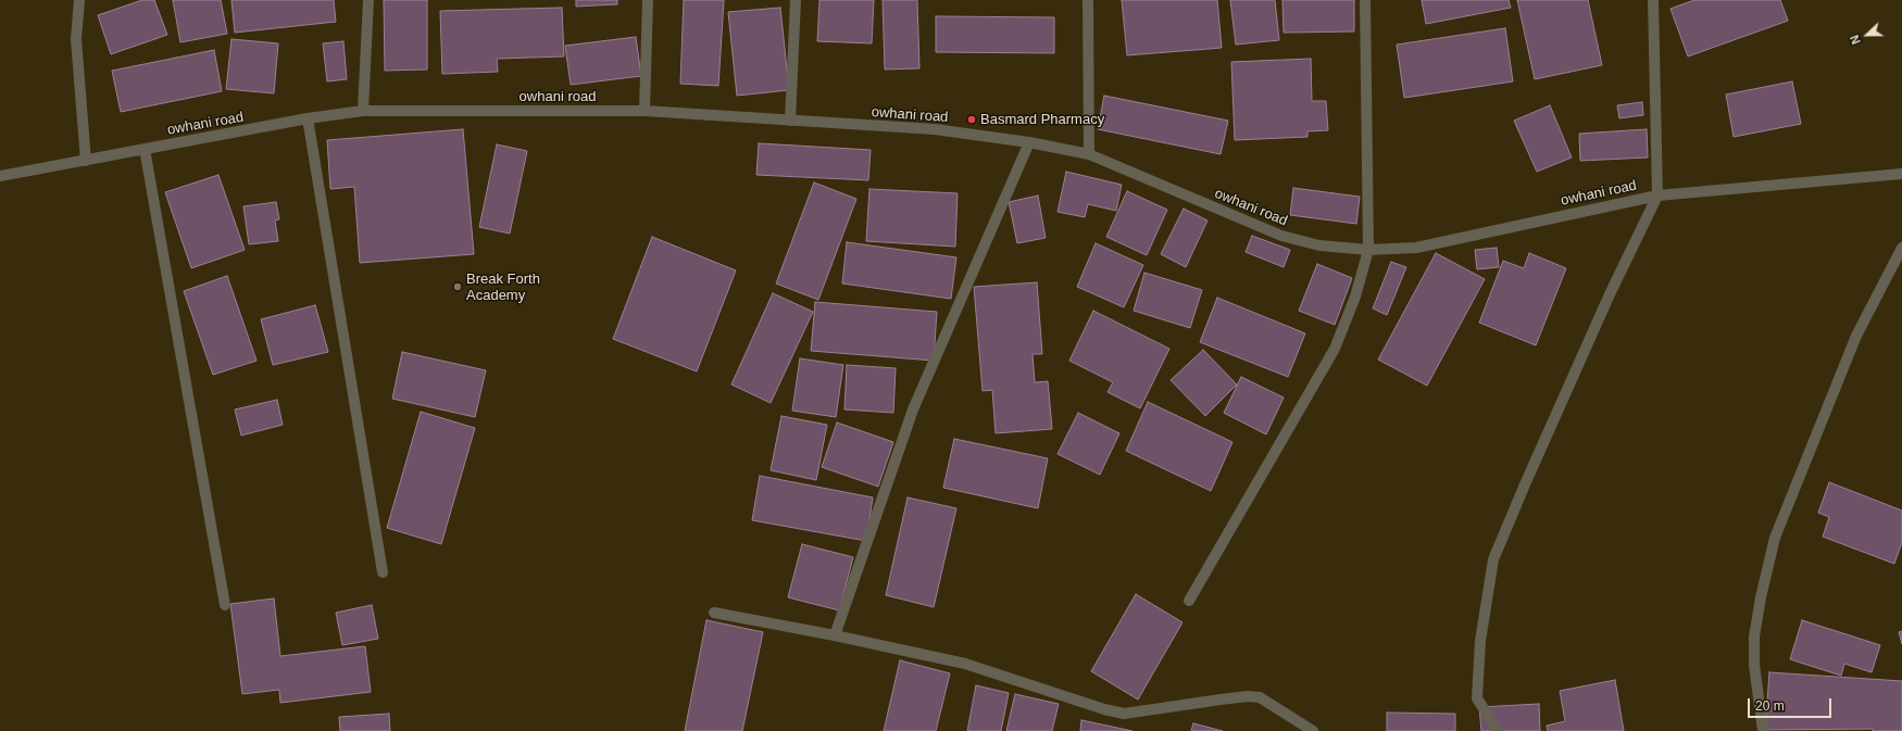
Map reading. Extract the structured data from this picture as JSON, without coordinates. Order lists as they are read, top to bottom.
{
  "streets": {
    "street": ["owhani road"]
  },
  "places": ["Basmard Pharmacy", "Break Forth Academy"],
  "scale_bar": "20 m",
  "north": "left"
}
